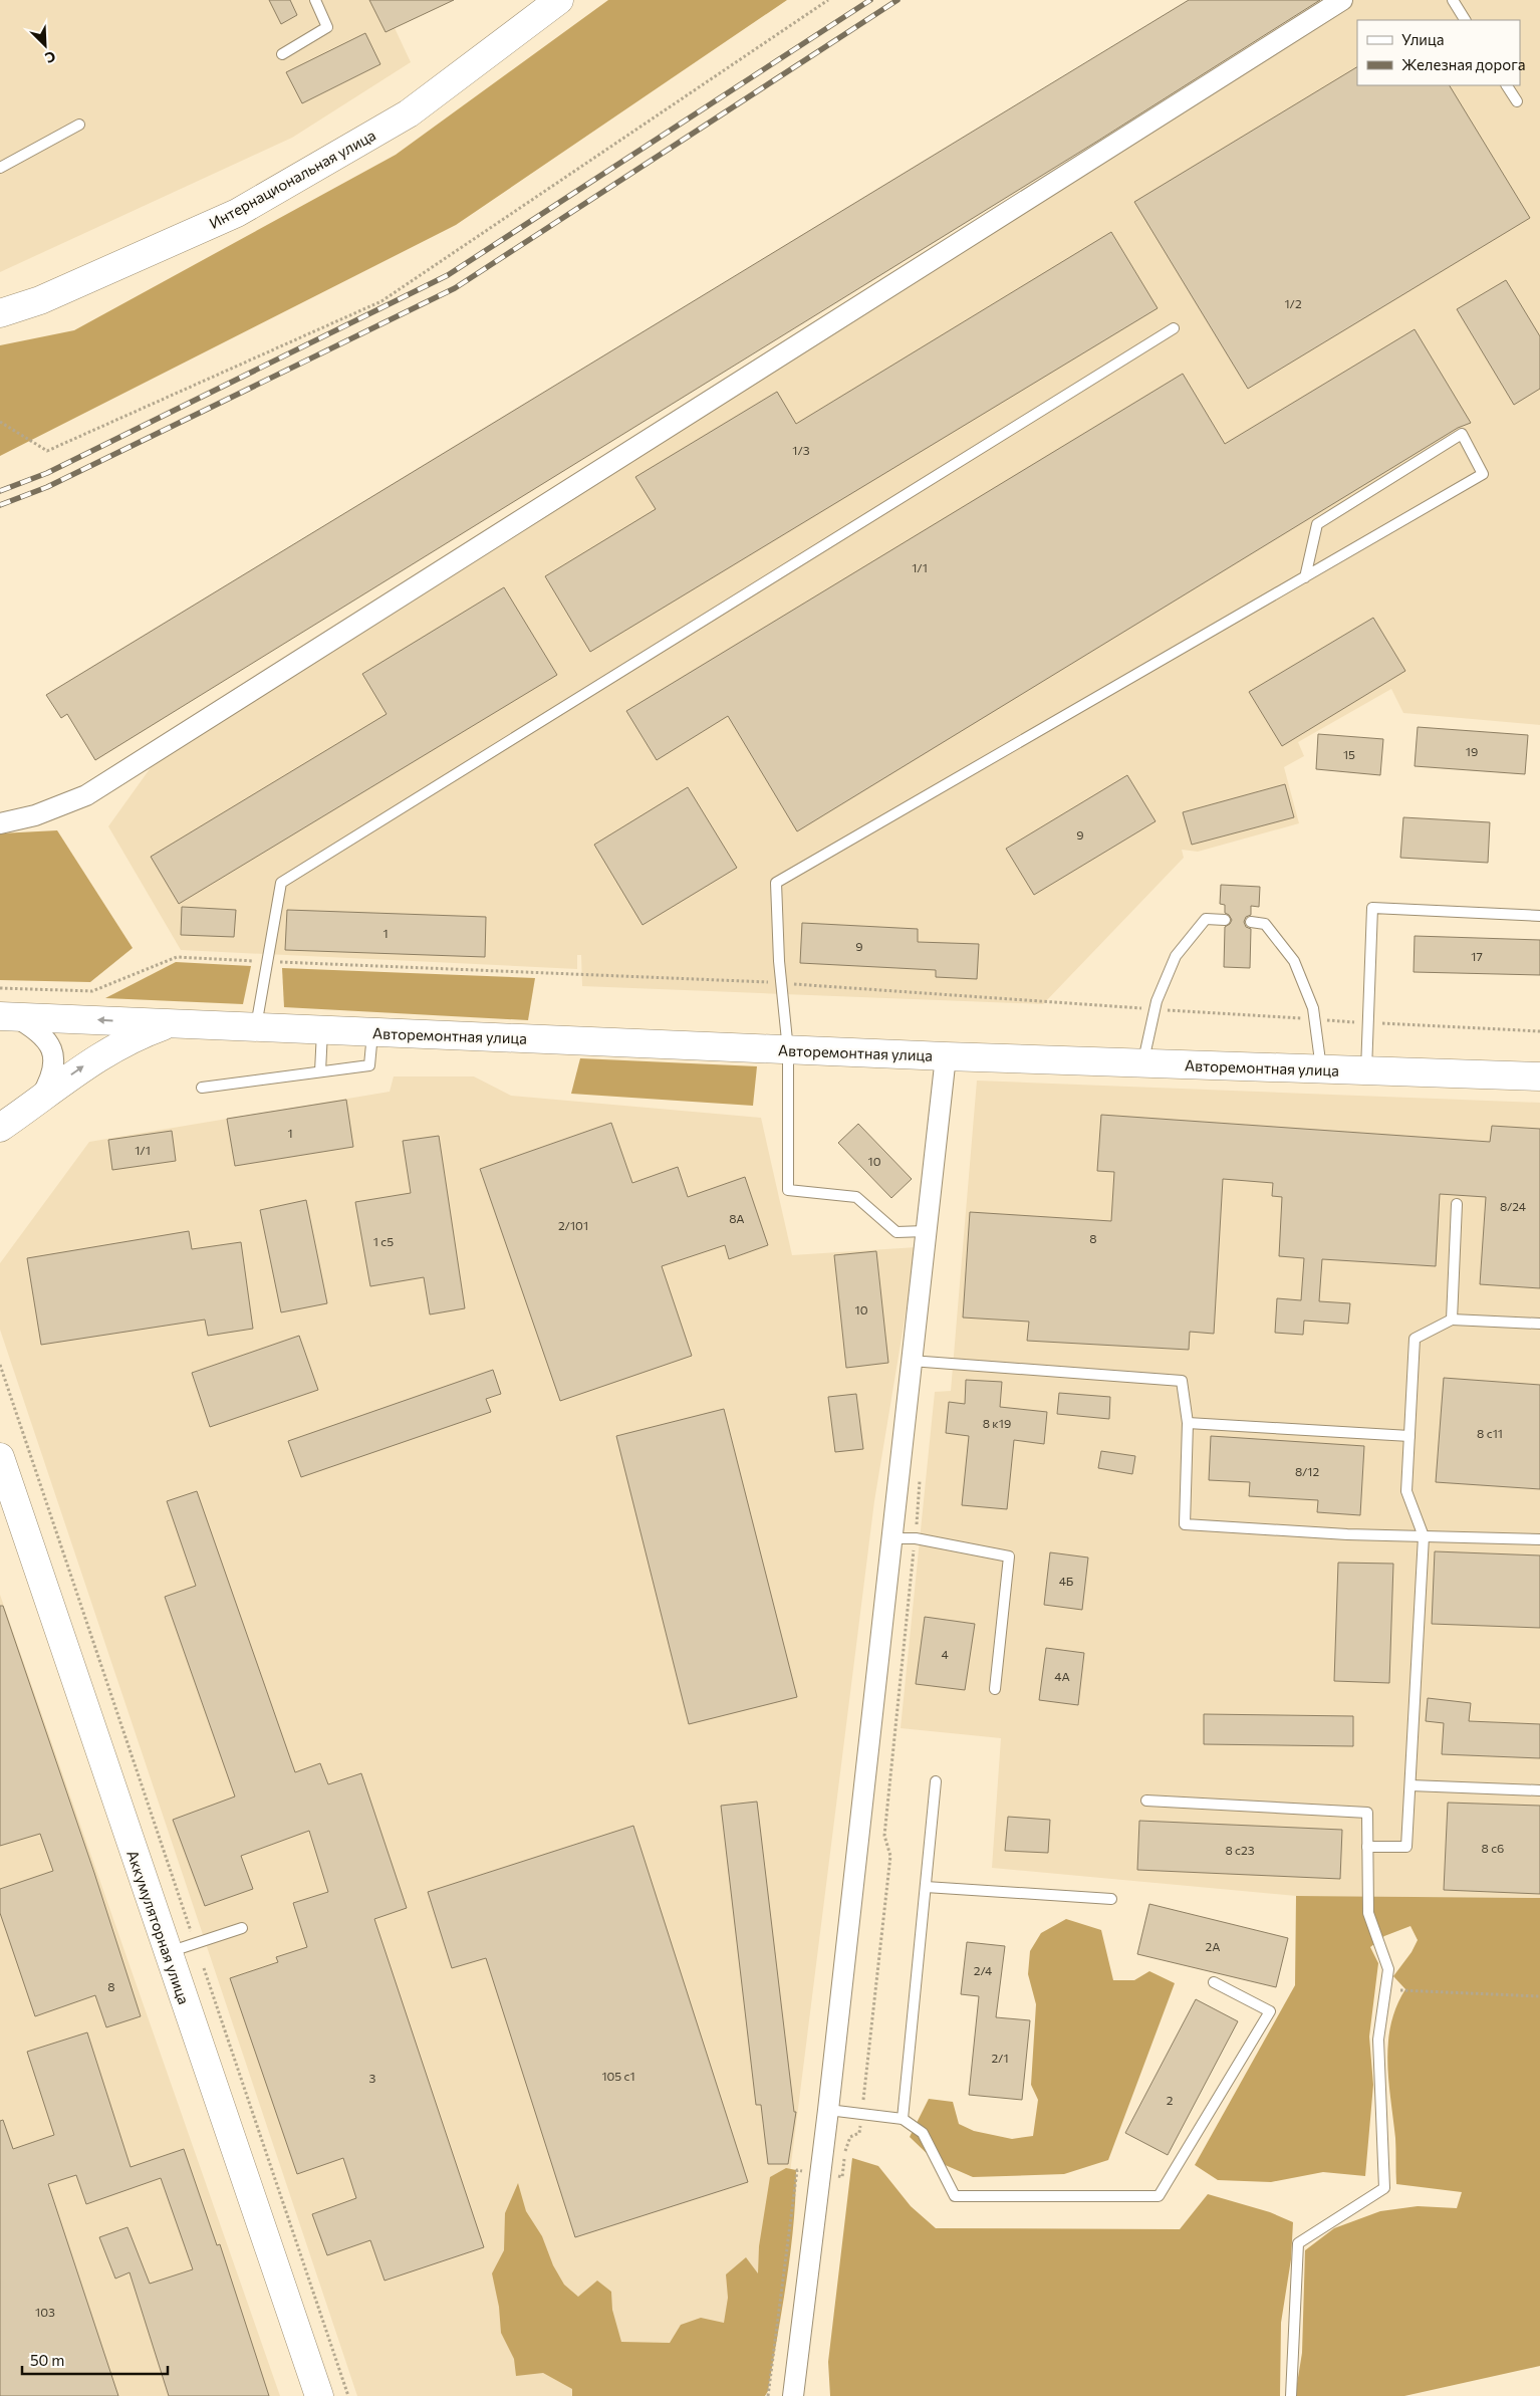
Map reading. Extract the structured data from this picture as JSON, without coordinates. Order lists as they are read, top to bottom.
{
  "streets": {
    "street": ["Интернациональная улица", "Авторемонтная улица", "Аккумуляторная улица"]
  },
  "house_numbers": [
    "1/2",
    "1/3",
    "1/1",
    "19",
    "15",
    "9",
    "1",
    "9",
    "17",
    "1",
    "1/1",
    "10",
    "8/24",
    "8А",
    "2/101",
    "8",
    "1 с5",
    "10",
    "8 к19",
    "8 с11",
    "8/12",
    "4Б",
    "4",
    "4А",
    "8 с6",
    "8 с23",
    "2А",
    "2/4",
    "8",
    "2/1",
    "105 c1",
    "3",
    "2",
    "103"
  ],
  "legend": ["Улица", "Железная дорога"],
  "scale_bar": "50 m",
  "north": "bottom right"
}
